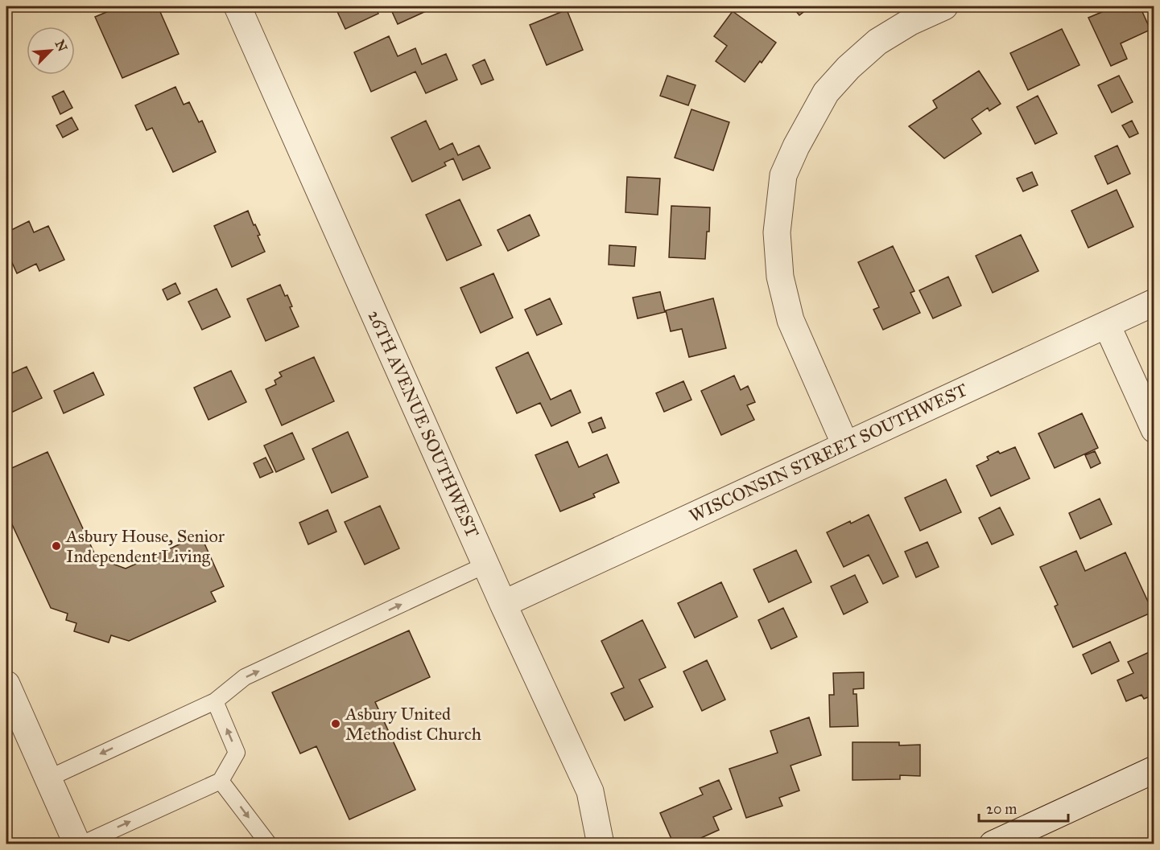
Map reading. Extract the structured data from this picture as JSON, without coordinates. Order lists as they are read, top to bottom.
{
  "streets": {
    "street": ["26TH AVENUE SOUTHWEST", "WISCONSIN STREET SOUTHWEST"]
  },
  "crossings": [
    ["26TH AVENUE SOUTHWEST", "WISCONSIN STREET SOUTHWEST"]
  ],
  "places": ["Asbury House, Senior Independent Living", "Asbury United Methodist Church"],
  "scale_bar": "20 m",
  "north": "top right"
}
